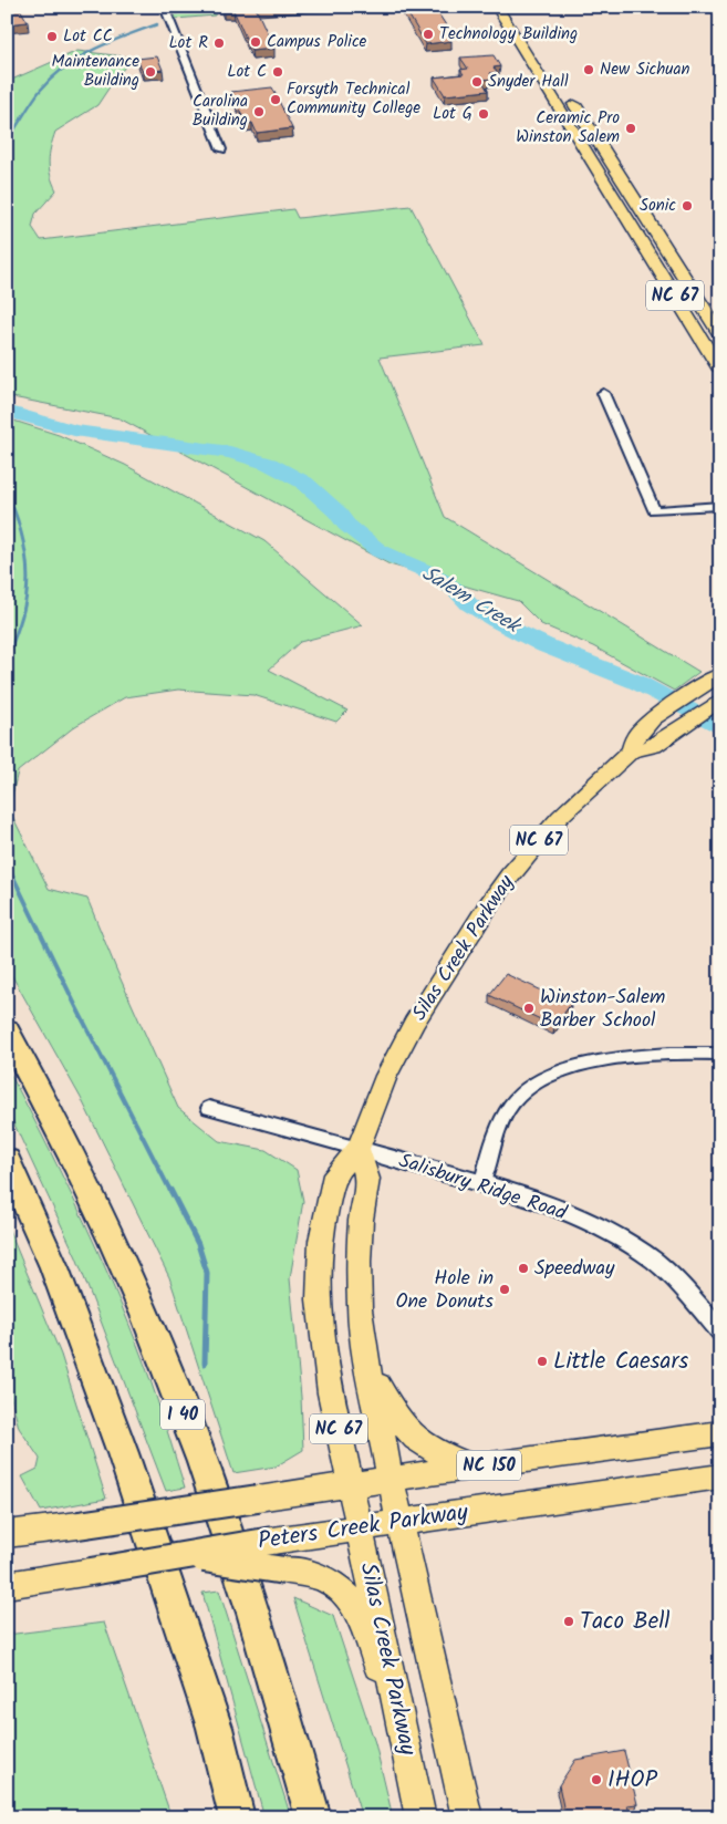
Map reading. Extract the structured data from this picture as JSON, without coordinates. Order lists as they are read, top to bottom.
{
  "streets": {
    "highway": ["I 40"],
    "main road": [
      "NC 67",
      "Silas Creek Parkway",
      "NC 150",
      "Peters Creek Parkway"
    ],
    "street": ["Salisbury Ridge Road"]
  },
  "crossings": [
    ["Silas Creek Parkway", "Salisbury Ridge Road"],
    ["Silas Creek Parkway", "Peters Creek Parkway"]
  ],
  "water": ["Salem Creek"],
  "places": [
    "Technology Building",
    "Lot CC",
    "Campus Police",
    "Lot R",
    "New Sichuan",
    "Maintenance Building",
    "Lot C",
    "Snyder Hall",
    "Forsyth Technical Community College",
    "Carolina Building",
    "Lot G",
    "Ceramic Pro Winston Salem",
    "Sonic",
    "Winston-Salem Barber School",
    "Speedway",
    "Hole in One Donuts",
    "Little Caesars",
    "Taco Bell",
    "IHOP"
  ]
}
